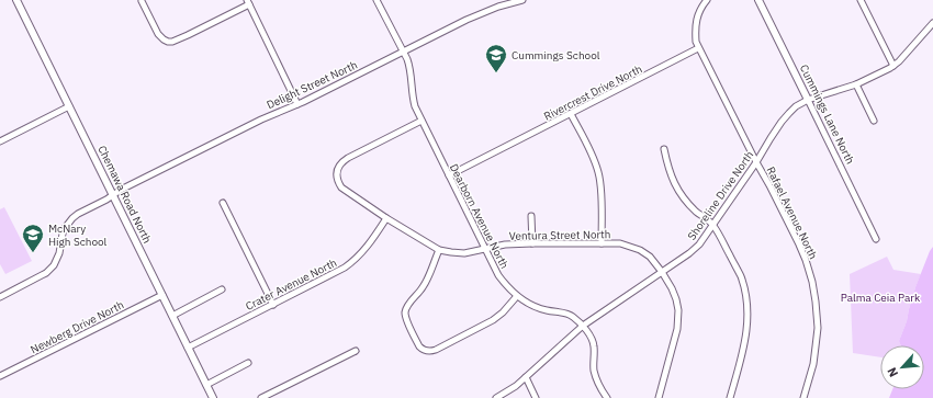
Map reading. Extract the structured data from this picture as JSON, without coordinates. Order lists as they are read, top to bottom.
{
  "streets": {
    "street": [
      "Delight Street North",
      "Rivercrest Drive North",
      "Cummings Lane North",
      "Chemawa Road North",
      "Shoreline Drive North",
      "Rafael Avenue North",
      "Dearborn Avenue North",
      "Ventura Street North",
      "Crater Avenue North",
      "Newberg Drive North"
    ]
  },
  "crossings": [
    ["Delight Street North", "Chemawa Road North"],
    ["Delight Street North", "Dearborn Avenue North"],
    ["Rivercrest Drive North", "Rafael Avenue North"],
    ["Rivercrest Drive North", "Dearborn Avenue North"],
    ["Cummings Lane North", "Shoreline Drive North"],
    ["Chemawa Road North", "Crater Avenue North"],
    ["Chemawa Road North", "Newberg Drive North"],
    ["Shoreline Drive North", "Rafael Avenue North"],
    ["Shoreline Drive North", "Dearborn Avenue North"],
    ["Shoreline Drive North", "Ventura Street North"],
    ["Dearborn Avenue North", "Ventura Street North"],
    ["Ventura Street North", "Crater Avenue North"]
  ],
  "parks": ["Palma Ceia Park"],
  "places": {
    "school or university": ["Cummings School", "McNary High School"]
  },
  "north": "bottom left"
}
